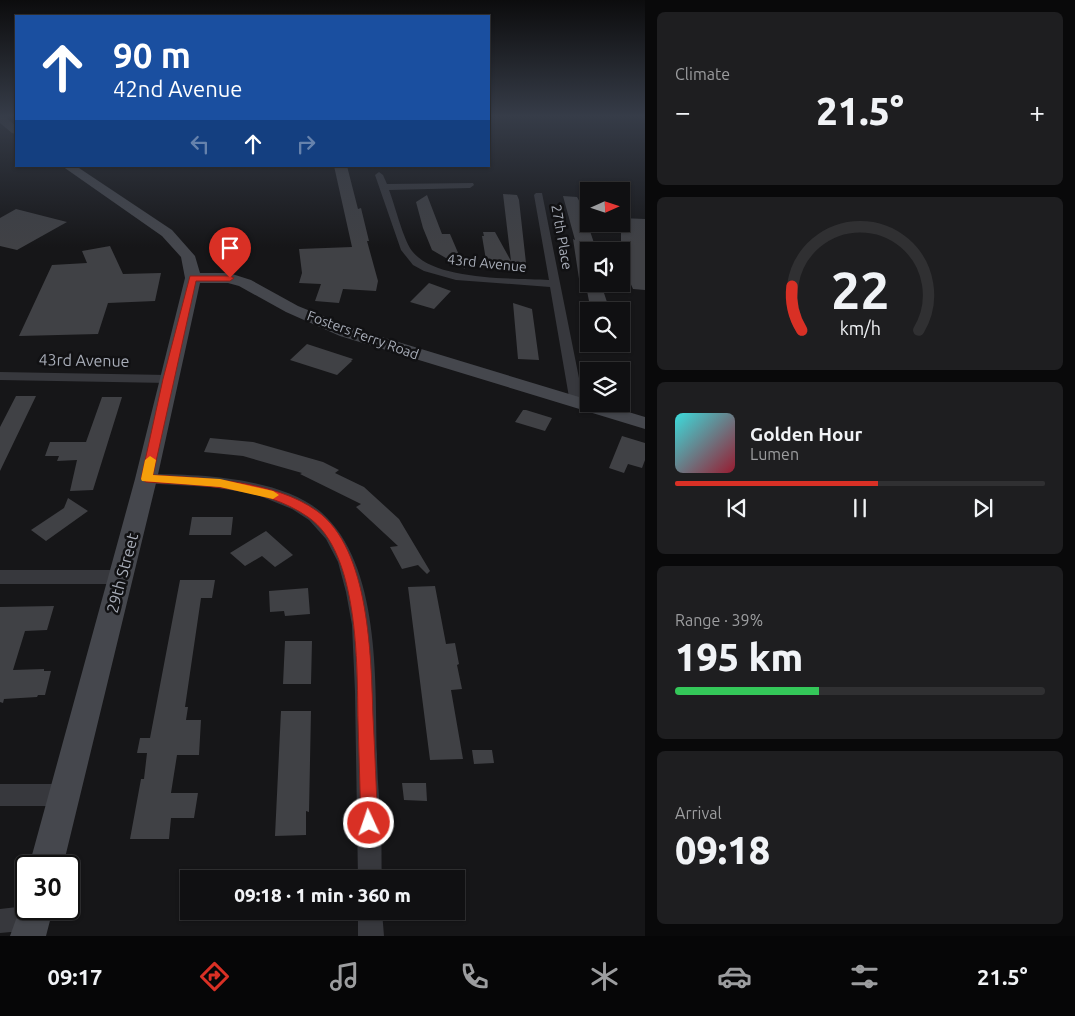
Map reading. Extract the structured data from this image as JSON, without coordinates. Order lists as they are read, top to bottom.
{
  "streets": {
    "street": [
      "27th Place",
      "43rd Avenue",
      "Fosters Ferry Road",
      "29th Street"
    ]
  },
  "crossings": [
    ["27th Place", "43rd Avenue"],
    ["27th Place", "Fosters Ferry Road"],
    ["43rd Avenue", "29th Street"],
    ["Fosters Ferry Road", "29th Street"]
  ],
  "north": "right",
  "page": {
    "tile": [
      "Climate",
      ["Range · 39%", "195 km"],
      ["Arrival", "09:18"]
    ],
    "turn": ["90 m", "42nd Avenue"],
    "heat": ["−", "21.5°", "+"],
    "song": ["Golden Hour", "Lumen"],
    "limit": "30",
    "trip": "09:18 · 1 min · 360 m",
    "tabs": ["09:17", "21.5°"],
    "gauge": ["22", "km/h"]
  }
}
